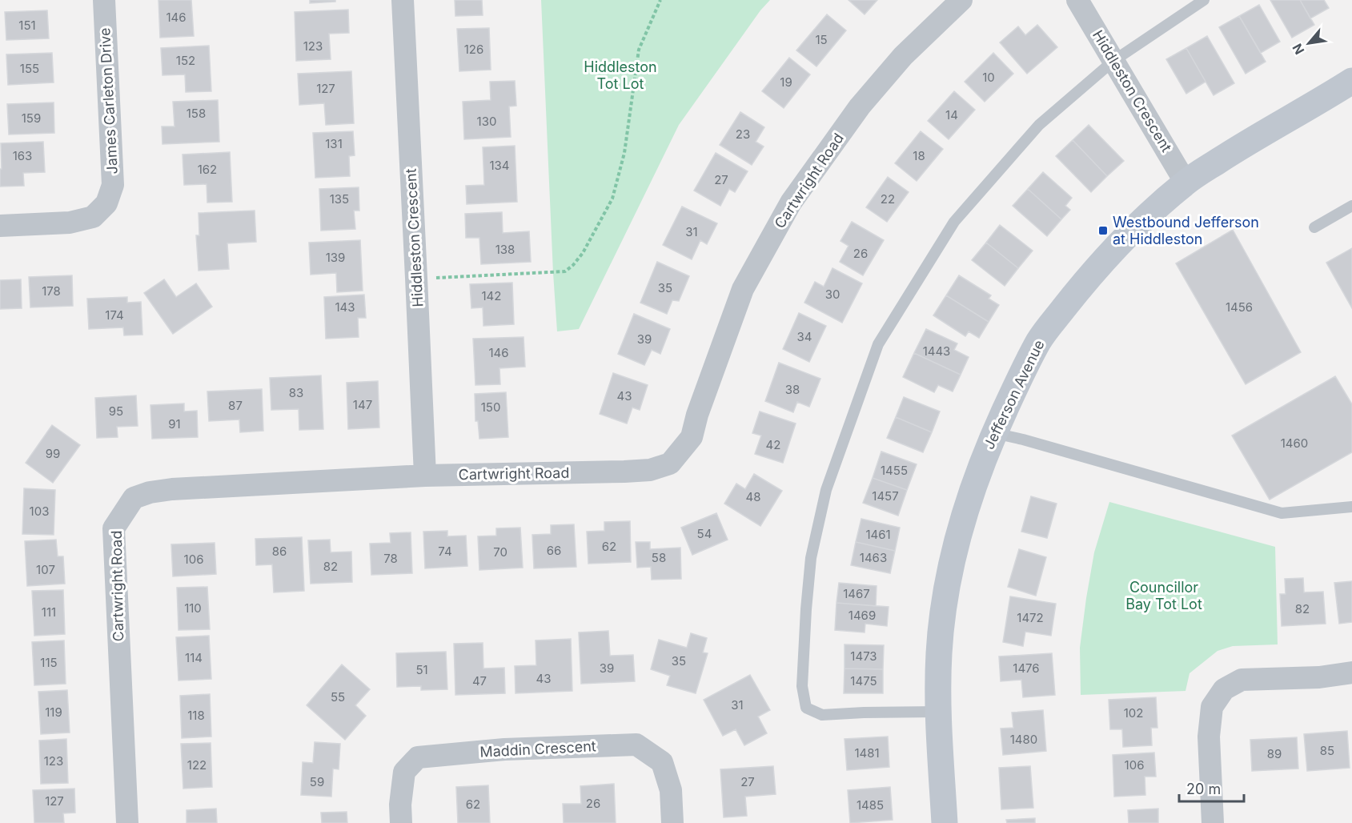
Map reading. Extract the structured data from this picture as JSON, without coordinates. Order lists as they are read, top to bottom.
{
  "streets": {
    "street": [
      "Hiddleston Crescent",
      "James Carleton Drive",
      "Cartwright Road",
      "Jefferson Avenue",
      "Maddin Crescent"
    ]
  },
  "crossings": [
    ["Hiddleston Crescent", "Cartwright Road"],
    ["Hiddleston Crescent", "Jefferson Avenue"]
  ],
  "parks": ["Hiddleston Tot Lot", "Councillor Bay Tot Lot"],
  "places": {
    "transit": ["Westbound Jefferson at Hiddleston"]
  },
  "house_numbers": [
    "146",
    "151",
    "15",
    "123",
    "126",
    "152",
    "155",
    "10",
    "19",
    "127",
    "158",
    "14",
    "159",
    "130",
    "23",
    "131",
    "163",
    "18",
    "134",
    "162",
    "27",
    "135",
    "22",
    "31",
    "138",
    "26",
    "139",
    "35",
    "178",
    "30",
    "142",
    "143",
    "1456",
    "174",
    "34",
    "39",
    "1443",
    "146",
    "38",
    "83",
    "43",
    "147",
    "87",
    "150",
    "95",
    "91",
    "1460",
    "42",
    "99",
    "1455",
    "1457",
    "48",
    "103",
    "54",
    "1461",
    "62",
    "66",
    "86",
    "74",
    "70",
    "58",
    "1463",
    "78",
    "106",
    "82",
    "107",
    "1467",
    "110",
    "82",
    "111",
    "1469",
    "1472",
    "1473",
    "114",
    "35",
    "115",
    "39",
    "1476",
    "51",
    "43",
    "47",
    "1475",
    "55",
    "31",
    "119",
    "102",
    "118",
    "1480",
    "85",
    "1481",
    "89",
    "123",
    "122",
    "106",
    "59",
    "27",
    "127",
    "26",
    "62",
    "1485"
  ],
  "scale_bar": "20 m",
  "north": "bottom left"
}
